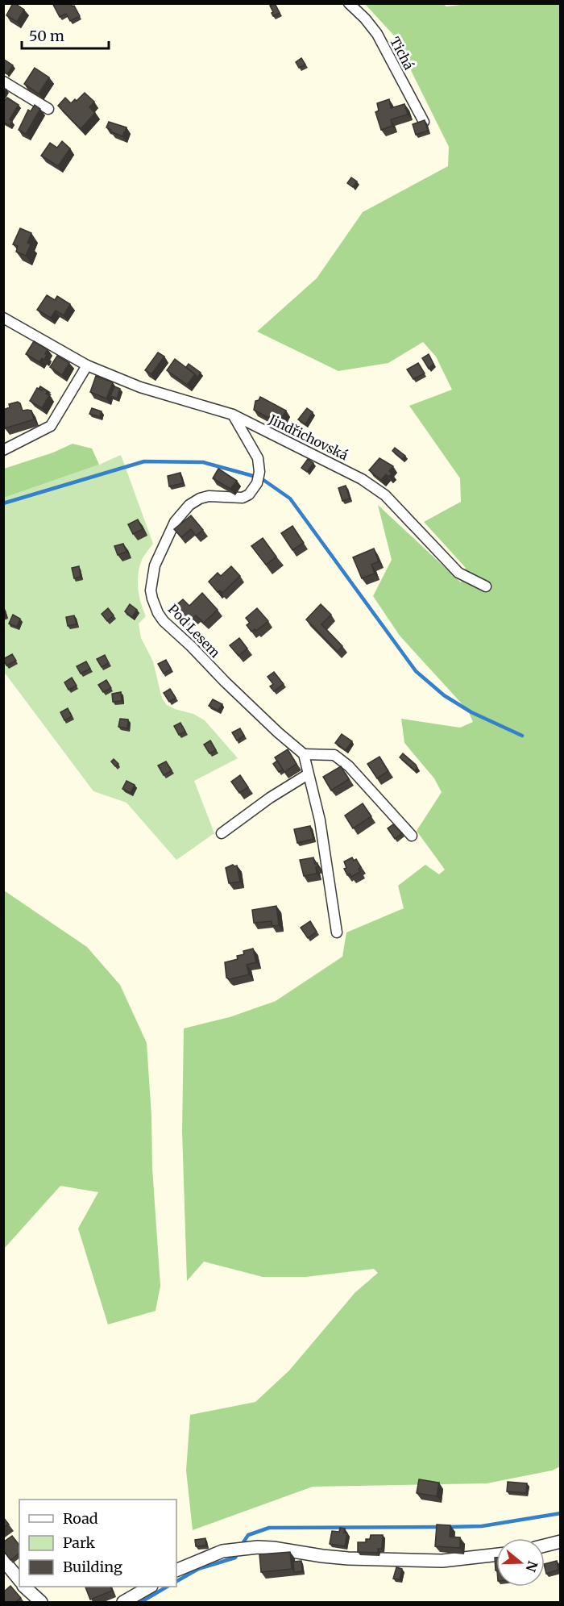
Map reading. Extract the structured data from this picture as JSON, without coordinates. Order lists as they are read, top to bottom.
{
  "streets": {
    "street": ["Tichá", "Jindřichovská", "Pod Lesem"]
  },
  "crossings": [
    ["Jindřichovská", "Pod Lesem"]
  ],
  "legend": ["Road", "Park", "Building"],
  "scale_bar": "50 m",
  "north": "right"
}
